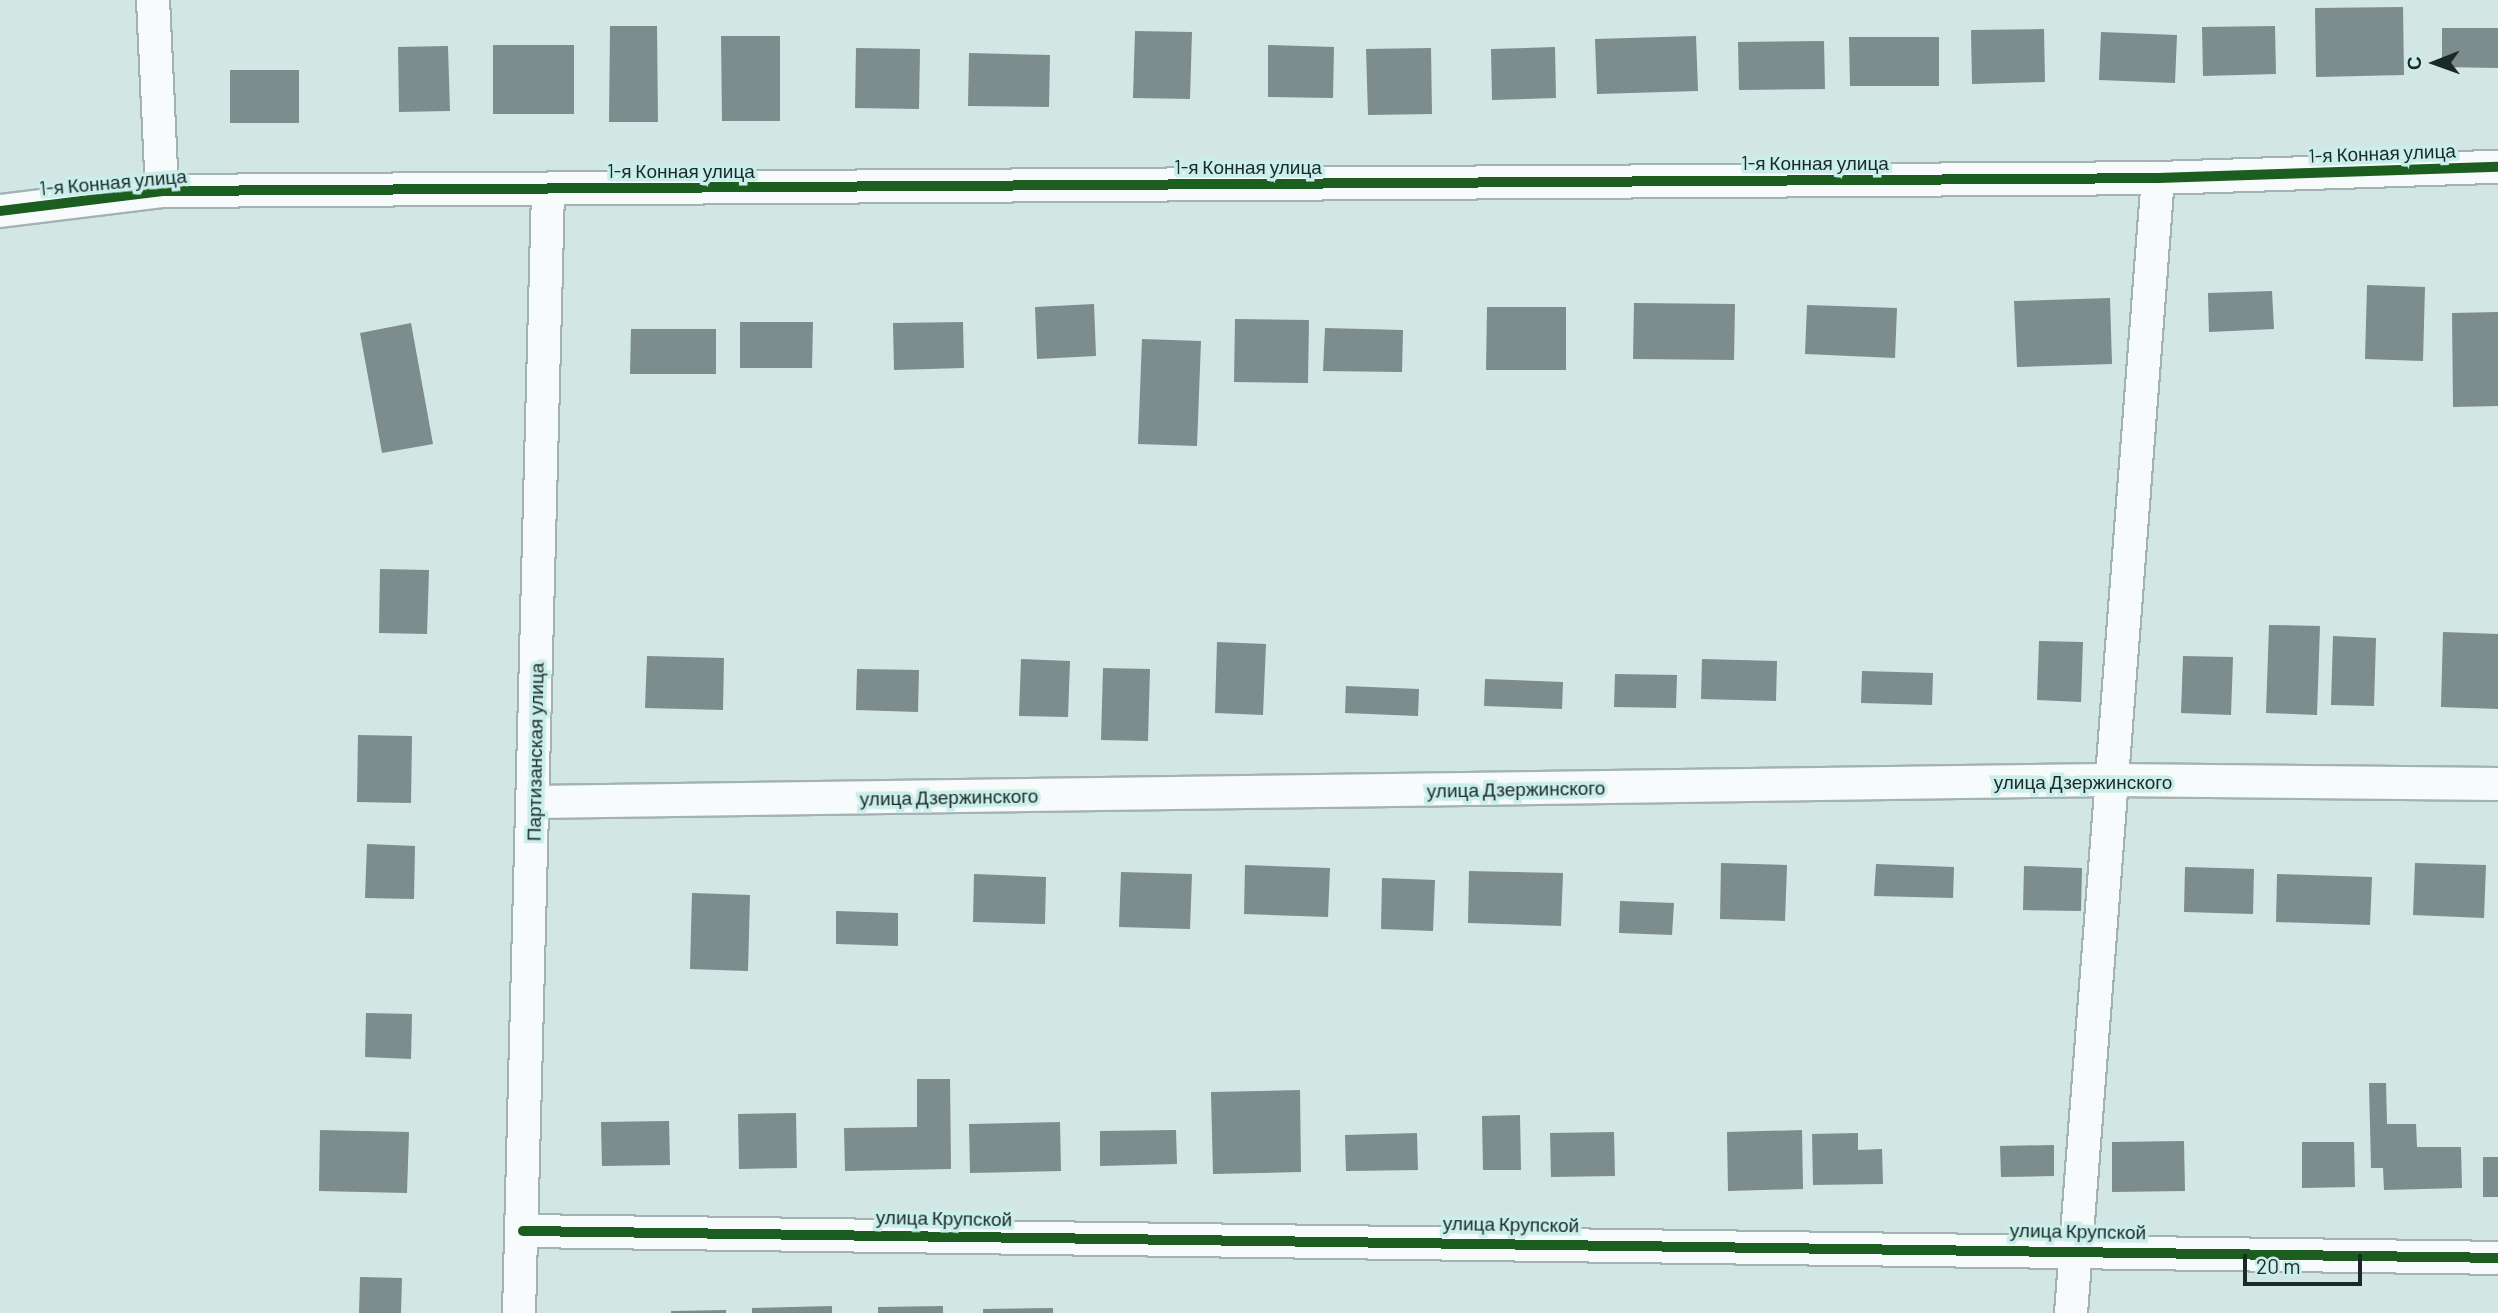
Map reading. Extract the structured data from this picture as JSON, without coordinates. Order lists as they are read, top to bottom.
{
  "streets": {
    "street": [
      "1-я Конная улица",
      "Партизанская улица",
      "улица Дзержинского",
      "улица Крупской"
    ]
  },
  "crossings": [
    ["1-я Конная улица", "Партизанская улица"],
    ["Партизанская улица", "улица Дзержинского"],
    ["Партизанская улица", "улица Крупской"]
  ],
  "scale_bar": "20 m",
  "north": "left"
}
